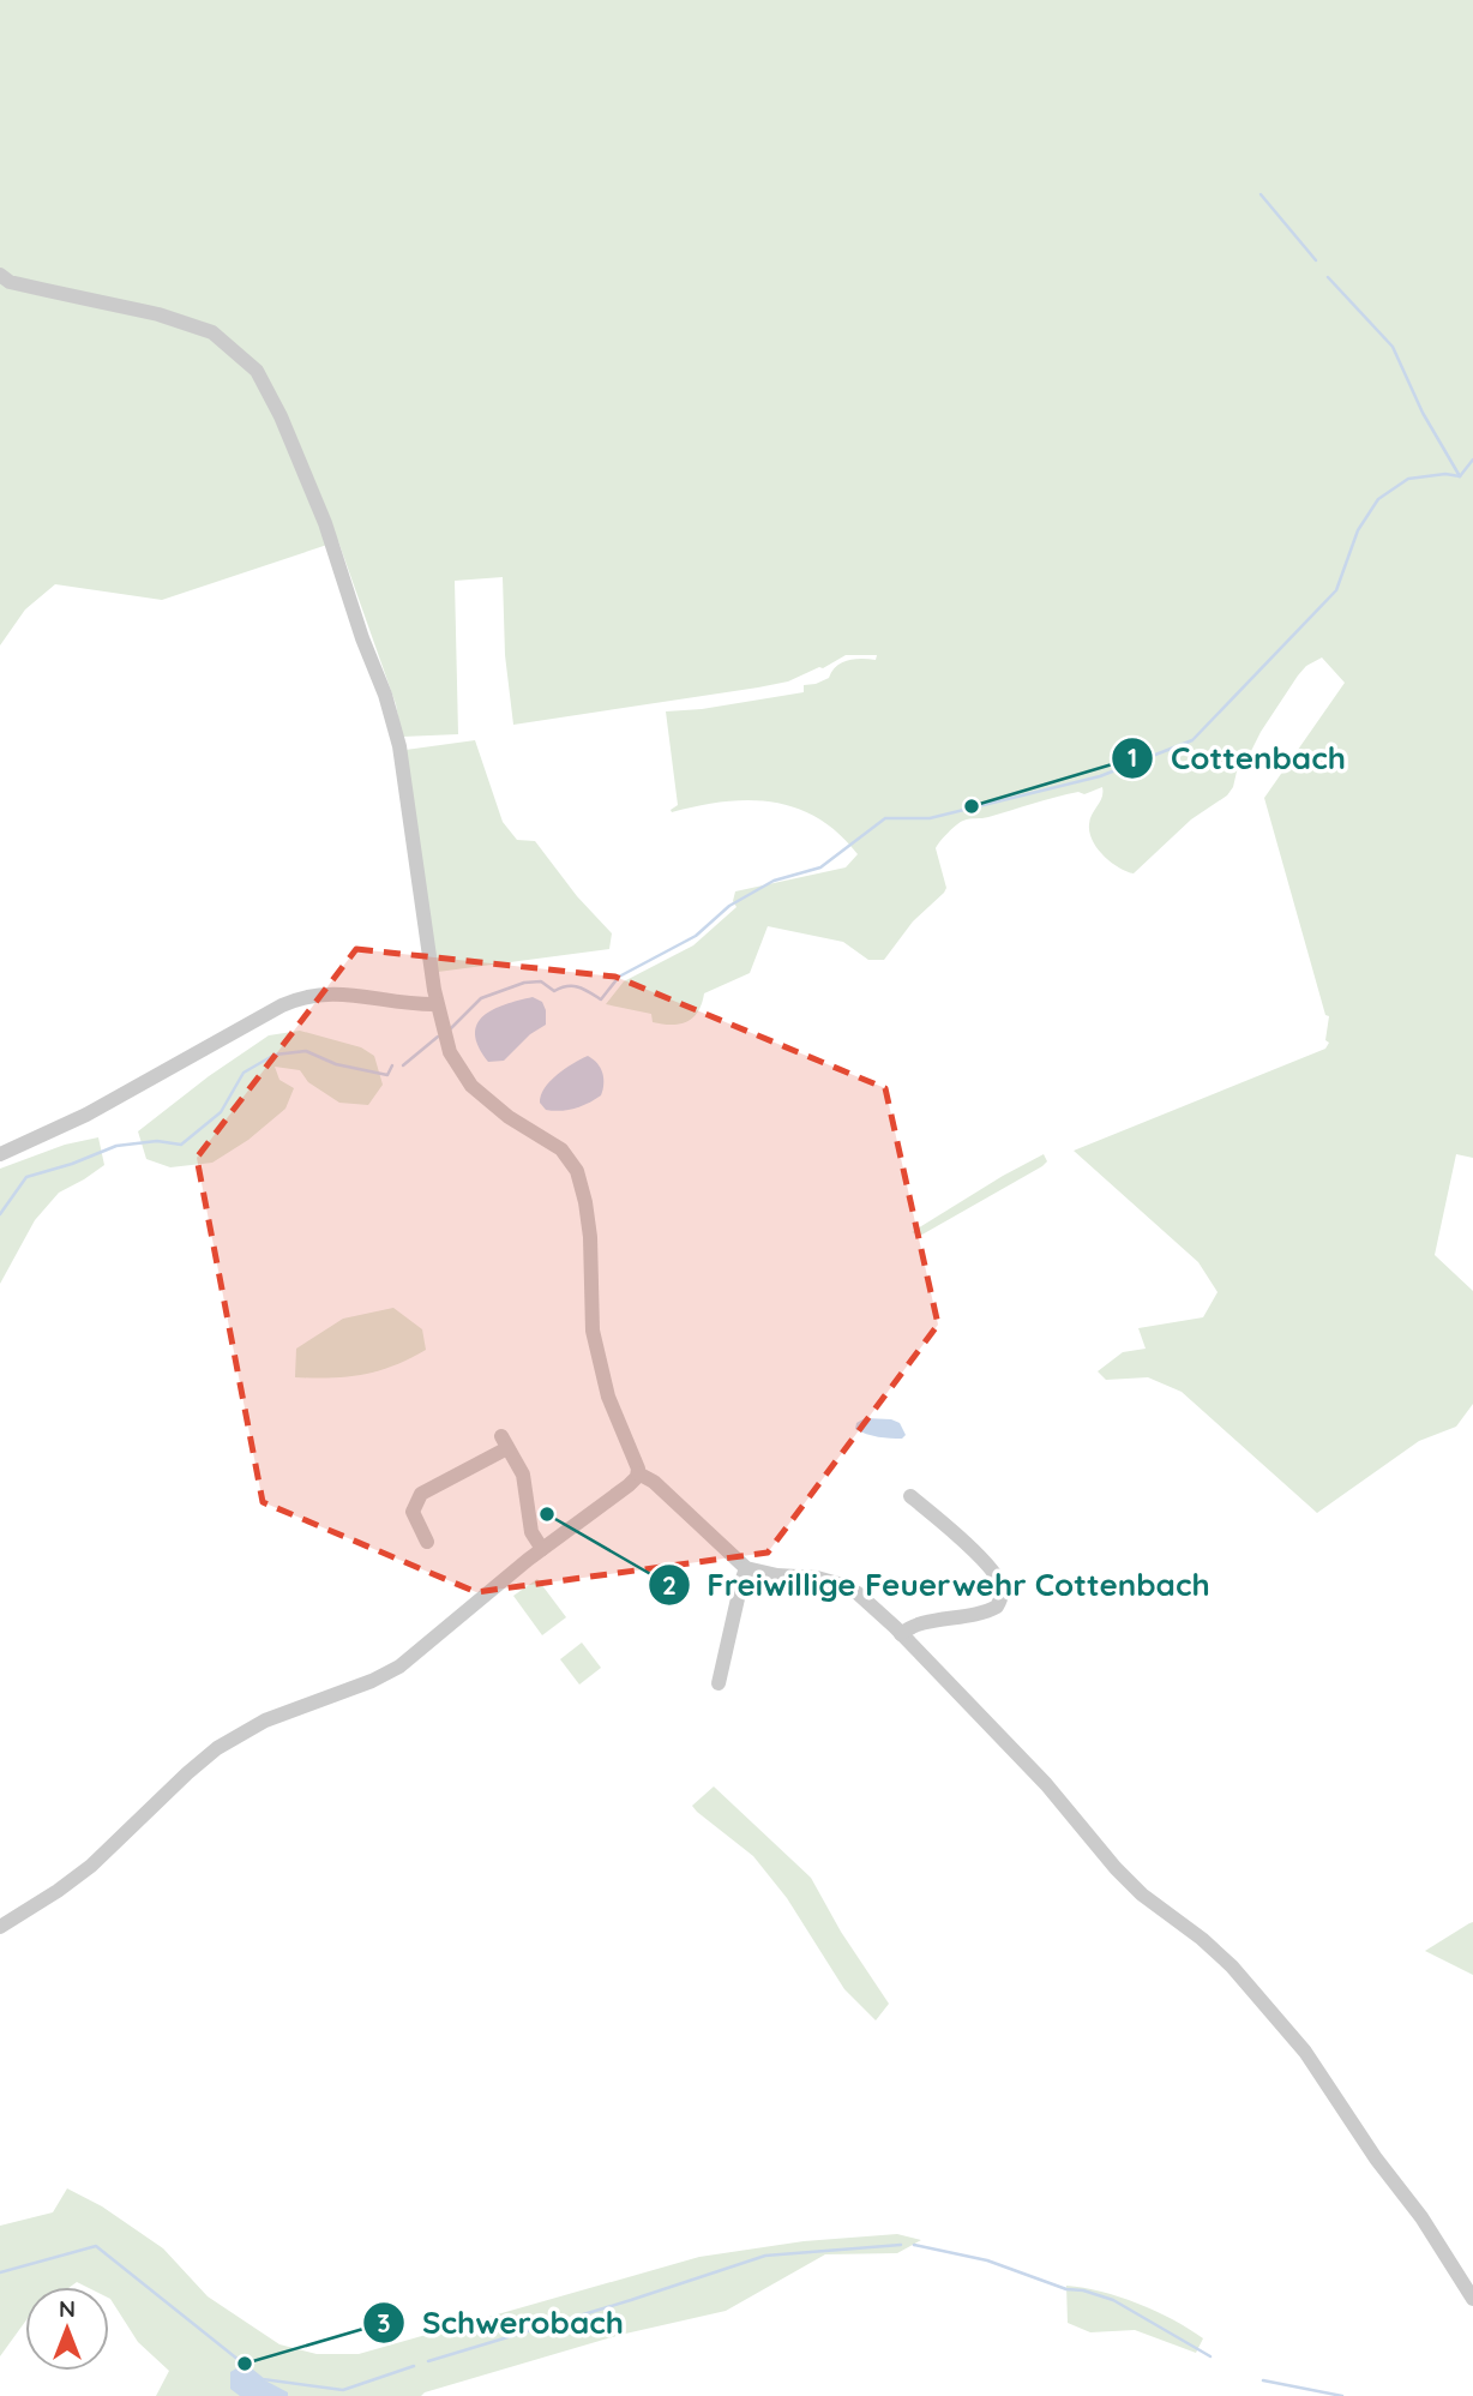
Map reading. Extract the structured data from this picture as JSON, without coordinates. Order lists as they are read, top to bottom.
{
  "places": ["Cottenbach", "Freiwillige Feuerwehr Cottenbach", "Schwerobach"],
  "north": "top"
}
